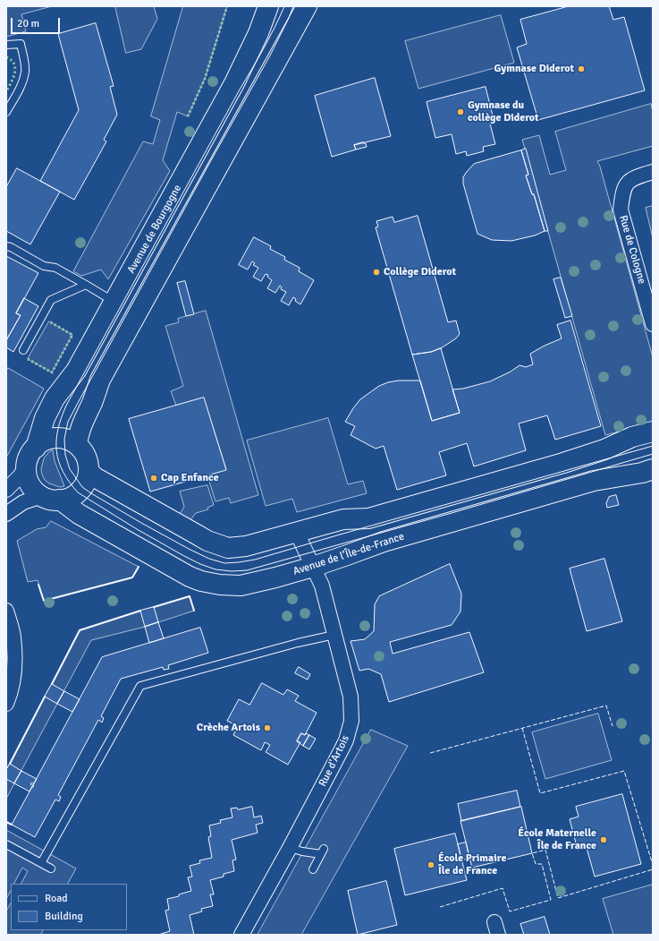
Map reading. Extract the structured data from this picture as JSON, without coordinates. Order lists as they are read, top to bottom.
{
  "streets": {
    "street": [
      "Avenue de Bourgogne",
      "Rue de Cologne",
      "Avenue de l’Île-de-France",
      "Rue d'Artois"
    ]
  },
  "crossings": [
    ["Avenue de Bourgogne", "Avenue de l’Île-de-France"],
    ["Avenue de l’Île-de-France", "Rue d'Artois"]
  ],
  "places": [
    "Gymnase Diderot",
    "Gymnase du collège Diderot",
    "Collège Diderot",
    "Cap Enfance",
    "Crèche Artois",
    "École Maternelle Île de France",
    "École Primaire Île de France"
  ],
  "house_numbers": ["5"],
  "legend": ["Road", "Building"],
  "scale_bar": "20 m"
}
